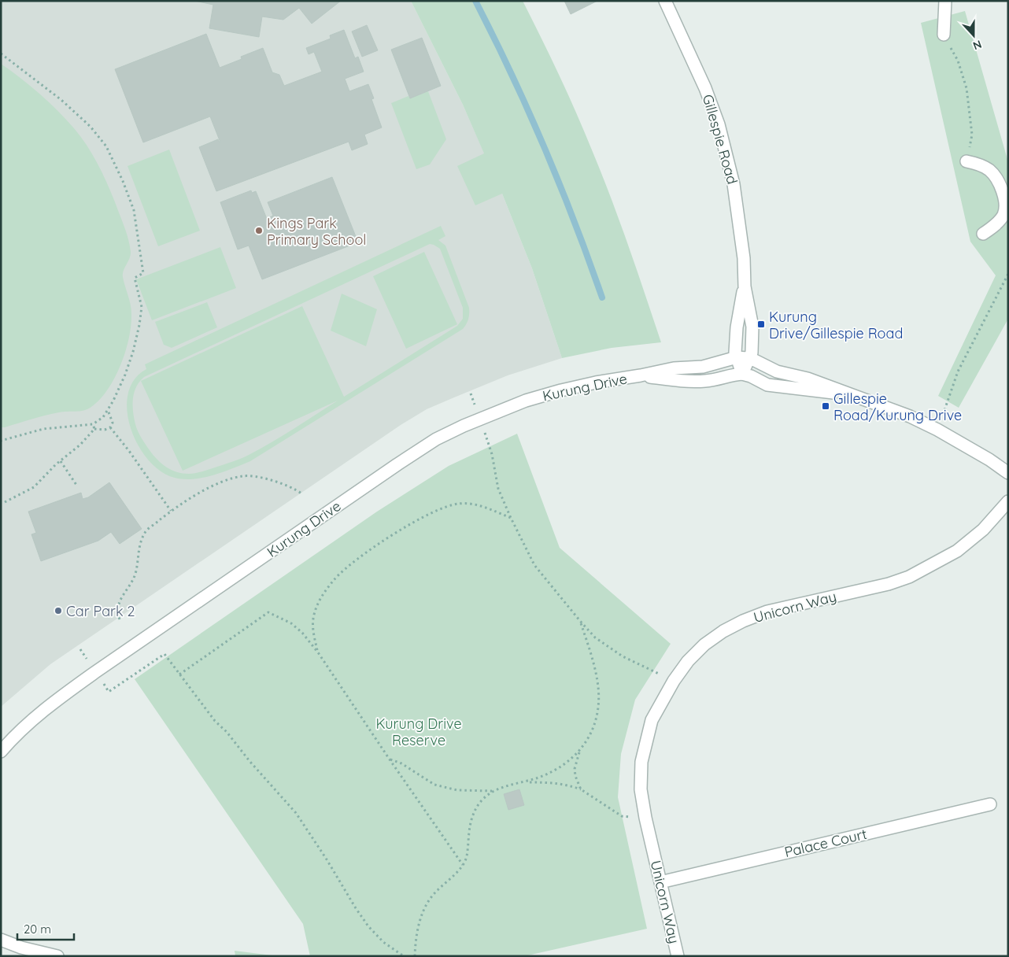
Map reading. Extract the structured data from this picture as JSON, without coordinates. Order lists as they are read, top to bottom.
{
  "streets": {
    "street": [
      "Gillespie Road",
      "Kurung Drive",
      "Unicorn Way",
      "Palace Court"
    ]
  },
  "crossings": [
    ["Gillespie Road", "Kurung Drive"],
    ["Unicorn Way", "Palace Court"]
  ],
  "parks": ["Kurung Drive Reserve"],
  "places": {
    "other": ["Kings Park Primary School", "Car Park 2"],
    "transit": ["Kurung Drive/Gillespie Road", "Gillespie Road/Kurung Drive"]
  },
  "scale_bar": "20 m",
  "north": "bottom"
}
